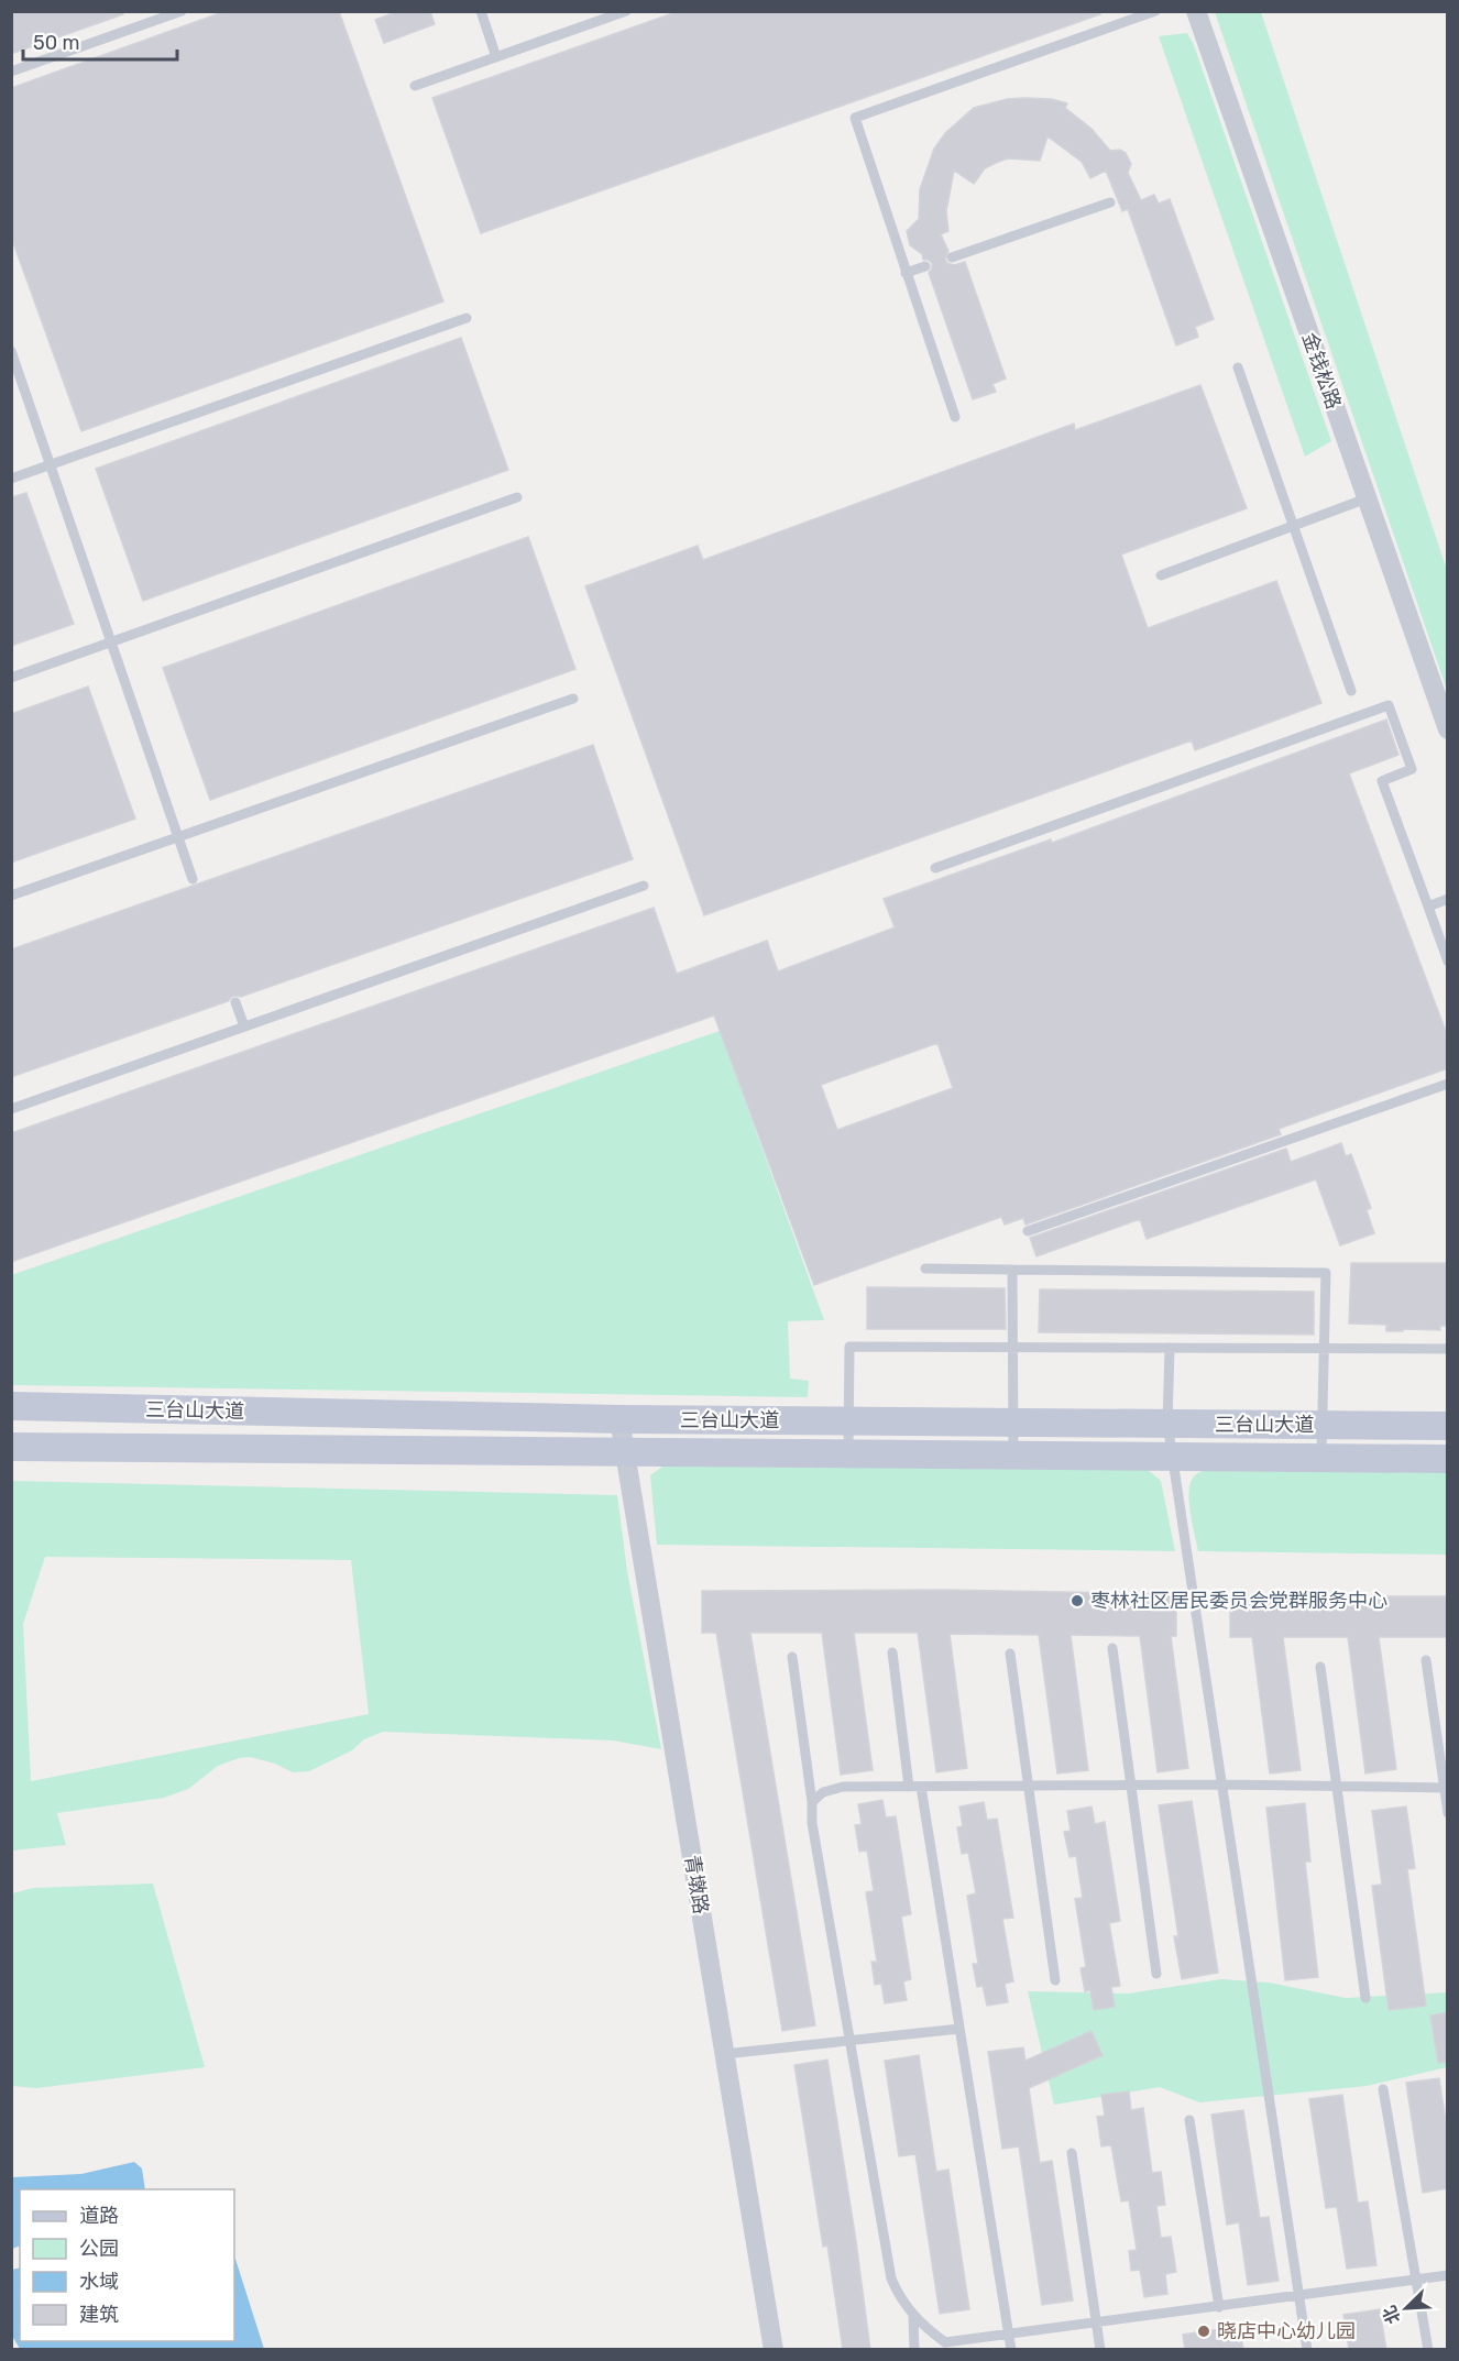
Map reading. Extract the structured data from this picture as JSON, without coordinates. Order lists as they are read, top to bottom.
{
  "streets": {
    "main road": ["三台山大道"],
    "street": ["金钱松路", "青墩路"]
  },
  "crossings": [
    ["三台山大道", "青墩路"]
  ],
  "places": ["枣林社区居民委员会党群服务中心", "晓店中心幼儿园"],
  "legend": [
    "道路",
    "公园",
    "水域",
    "建筑"
  ],
  "scale_bar": "50 m",
  "north": "bottom left"
}
